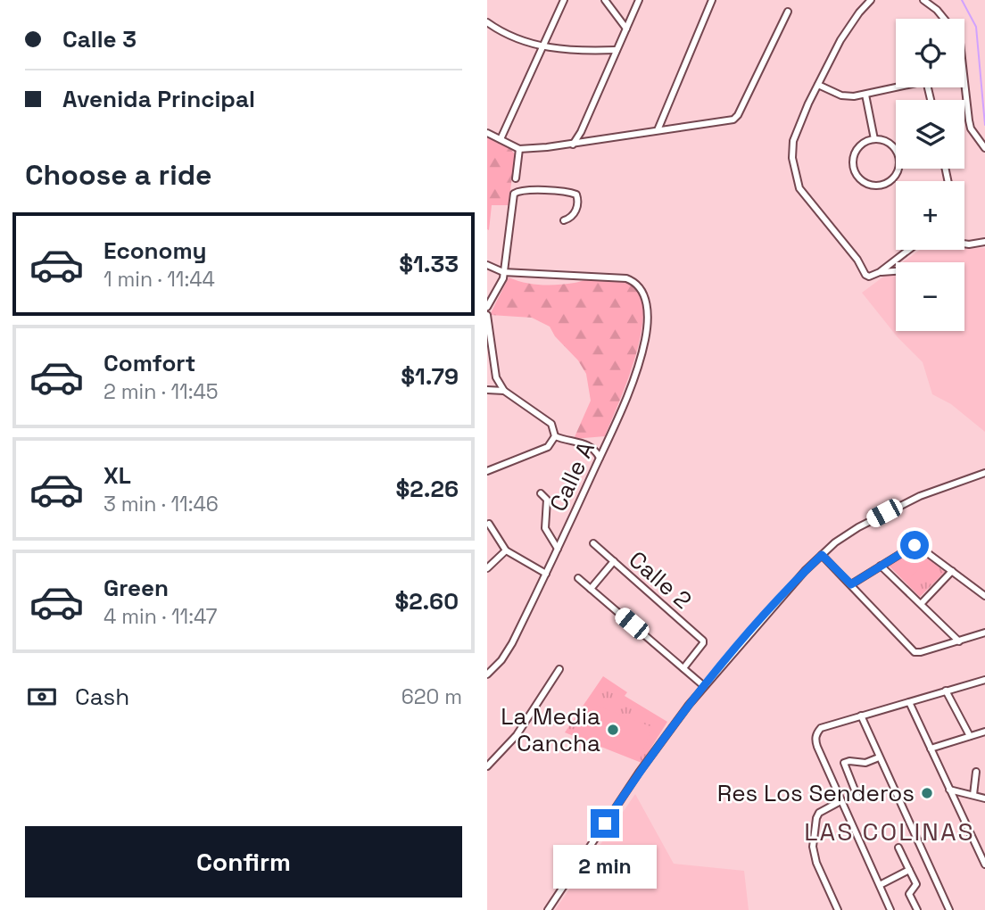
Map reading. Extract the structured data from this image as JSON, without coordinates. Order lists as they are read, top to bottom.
{
  "streets": {
    "street": ["Calle A", "Calle 2"]
  },
  "districts": ["LAS COLINAS"],
  "places": ["La Media Cancha", "Res Los Senderos"],
  "page": {
    "banner": ["Calle 3", "Avenida Principal"],
    "map_buttons": ["+", "−"],
    "heading": "Choose a ride",
    "list": [
      {
        "name": "Economy",
        "note": "1 min · 11:44",
        "value": "$1.33"
      },
      {
        "name": "Comfort",
        "note": "2 min · 11:45",
        "value": "$1.79"
      },
      {
        "name": "XL",
        "note": "3 min · 11:46",
        "value": "$2.26"
      },
      {
        "name": "Green",
        "note": "4 min · 11:47",
        "value": "$2.60"
      }
    ],
    "pay": ["Cash", "620 m"],
    "buttons": "Confirm",
    "bubble": "2 min"
  }
}
